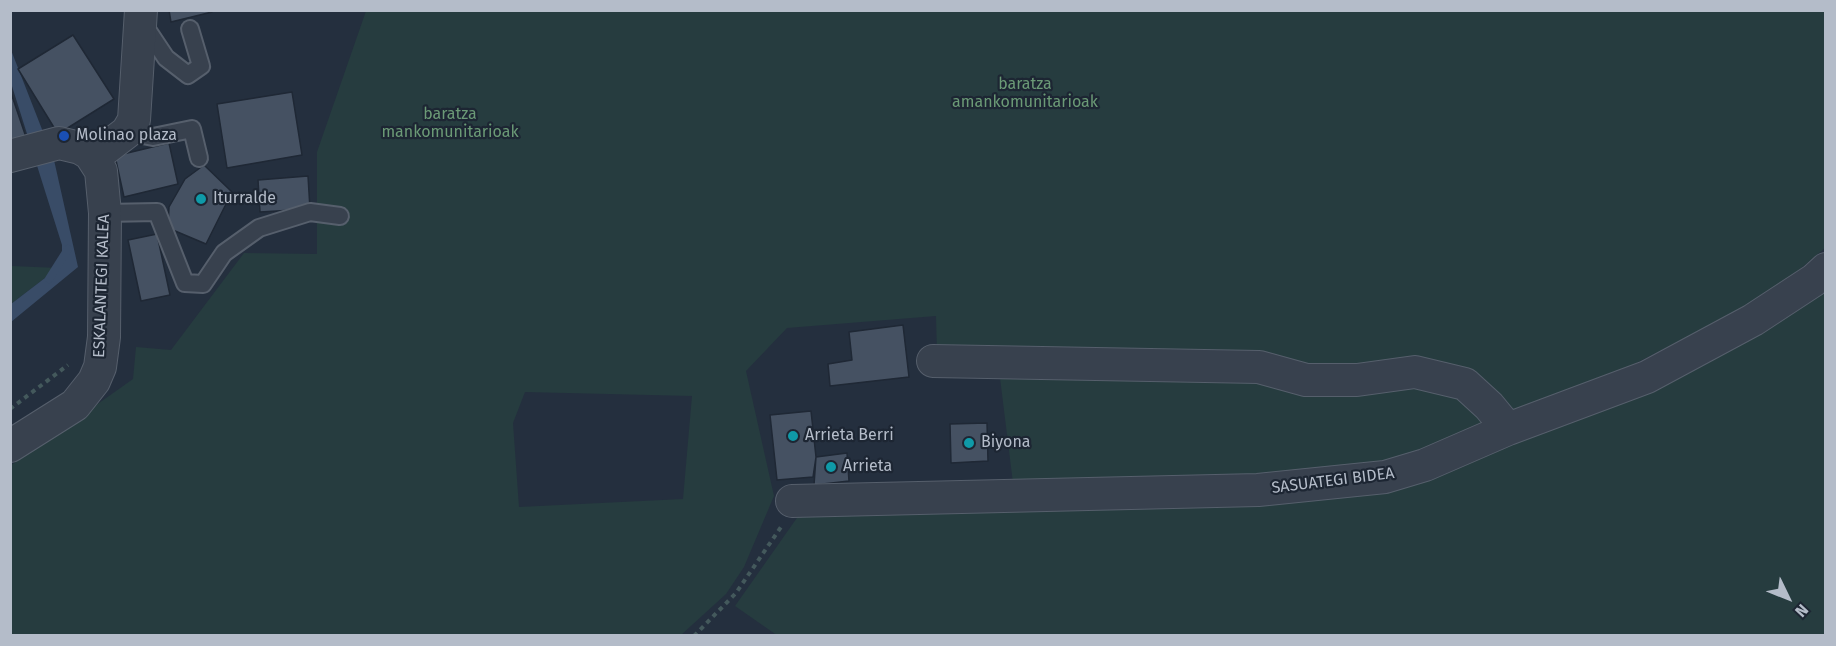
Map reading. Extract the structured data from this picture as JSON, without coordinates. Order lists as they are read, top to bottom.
{
  "streets": {
    "street": ["ESKALANTEGI KALEA", "SASUATEGI BIDEA"]
  },
  "parks": ["baratza amankomunitarioak", "baratza mankomunitarioak"],
  "places": [
    "Molinao plaza",
    "Iturralde",
    "Arrieta Berri",
    "Biyona",
    "Arrieta"
  ],
  "north": "bottom right"
}
